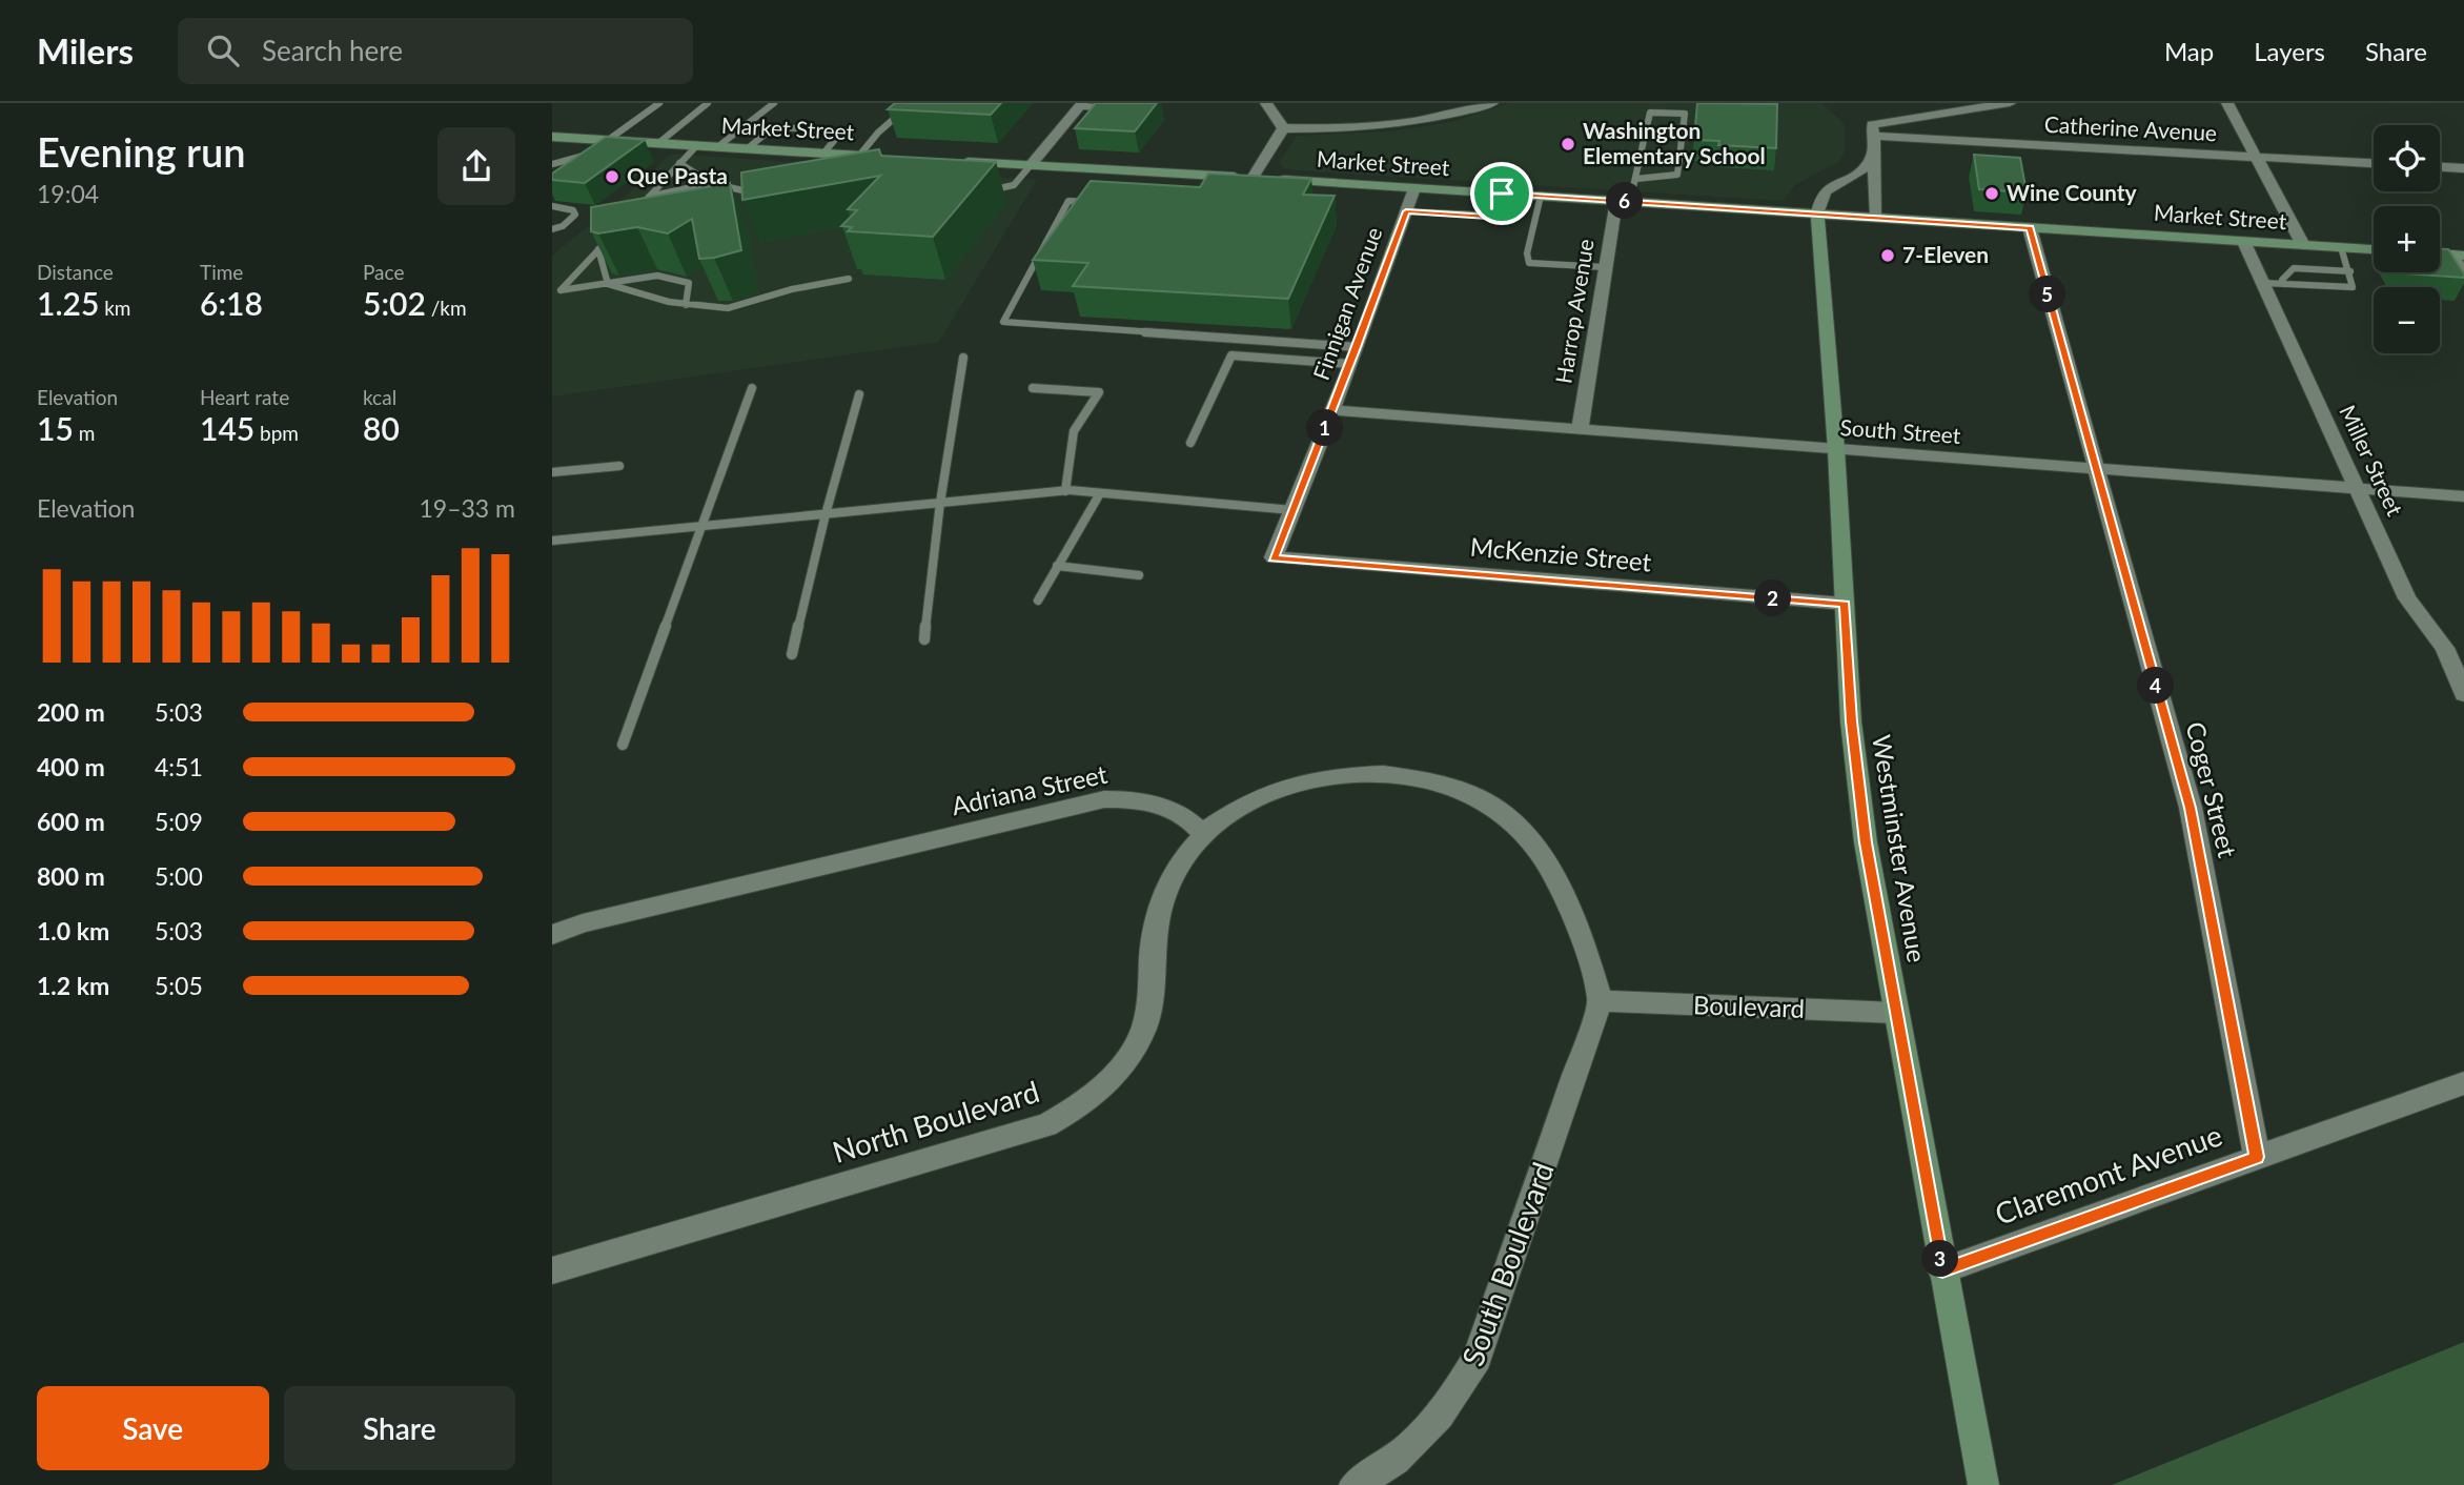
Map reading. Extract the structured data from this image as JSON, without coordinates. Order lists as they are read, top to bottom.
{
  "streets": {
    "main road": ["Market Street", "Westminster Avenue"],
    "street": [
      "Catherine Avenue",
      "Finnigan Avenue",
      "Harrop Avenue",
      "South Street",
      "Miller Street",
      "McKenzie Street",
      "Coger Street",
      "Adriana Street",
      "Boulevard",
      "North Boulevard",
      "Claremont Avenue",
      "South Boulevard"
    ]
  },
  "crossings": [
    ["Market Street", "Finnigan Avenue"],
    ["Market Street", "Harrop Avenue"],
    ["Market Street", "Miller Street"],
    ["Market Street", "Coger Street"],
    ["Market Street", "Westminster Avenue"],
    ["Finnigan Avenue", "South Street"],
    ["Finnigan Avenue", "McKenzie Street"],
    ["Harrop Avenue", "South Street"],
    ["South Street", "Miller Street"],
    ["South Street", "Coger Street"],
    ["South Street", "Westminster Avenue"],
    ["McKenzie Street", "Westminster Avenue"],
    ["Coger Street", "Claremont Avenue"],
    ["Adriana Street", "North Boulevard"],
    ["Westminster Avenue", "Boulevard"],
    ["Westminster Avenue", "Claremont Avenue"],
    ["Boulevard", "South Boulevard"]
  ],
  "places": [
    "Washington Elementary School",
    "Que Pasta",
    "Wine County",
    "7-Eleven"
  ],
  "page": {
    "header": "Milers",
    "search": "Search here",
    "nav": ["Map", "Layers", "Share"],
    "heading": ["Evening run", "19:04"],
    "map_buttons": ["+", "−"],
    "pins": [
      "6",
      "5",
      "1",
      "2",
      "4",
      "3"
    ],
    "stats": [
      ["Distance", "1.25 km"],
      ["Time", "6:18"],
      ["Pace", "5:02 /km"],
      ["Elevation", "15 m"],
      ["Heart rate", "145 bpm"],
      ["kcal", "80"]
    ],
    "chart": ["Elevation", "19–33 m"],
    "list": [
      {
        "name": "200 m",
        "note": "5:03"
      },
      {
        "name": "400 m",
        "note": "4:51"
      },
      {
        "name": "600 m",
        "note": "5:09"
      },
      {
        "name": "800 m",
        "note": "5:00"
      },
      {
        "name": "1.0 km",
        "note": "5:03"
      },
      {
        "name": "1.2 km",
        "note": "5:05"
      }
    ],
    "buttons": ["Save", "Share"]
  }
}
